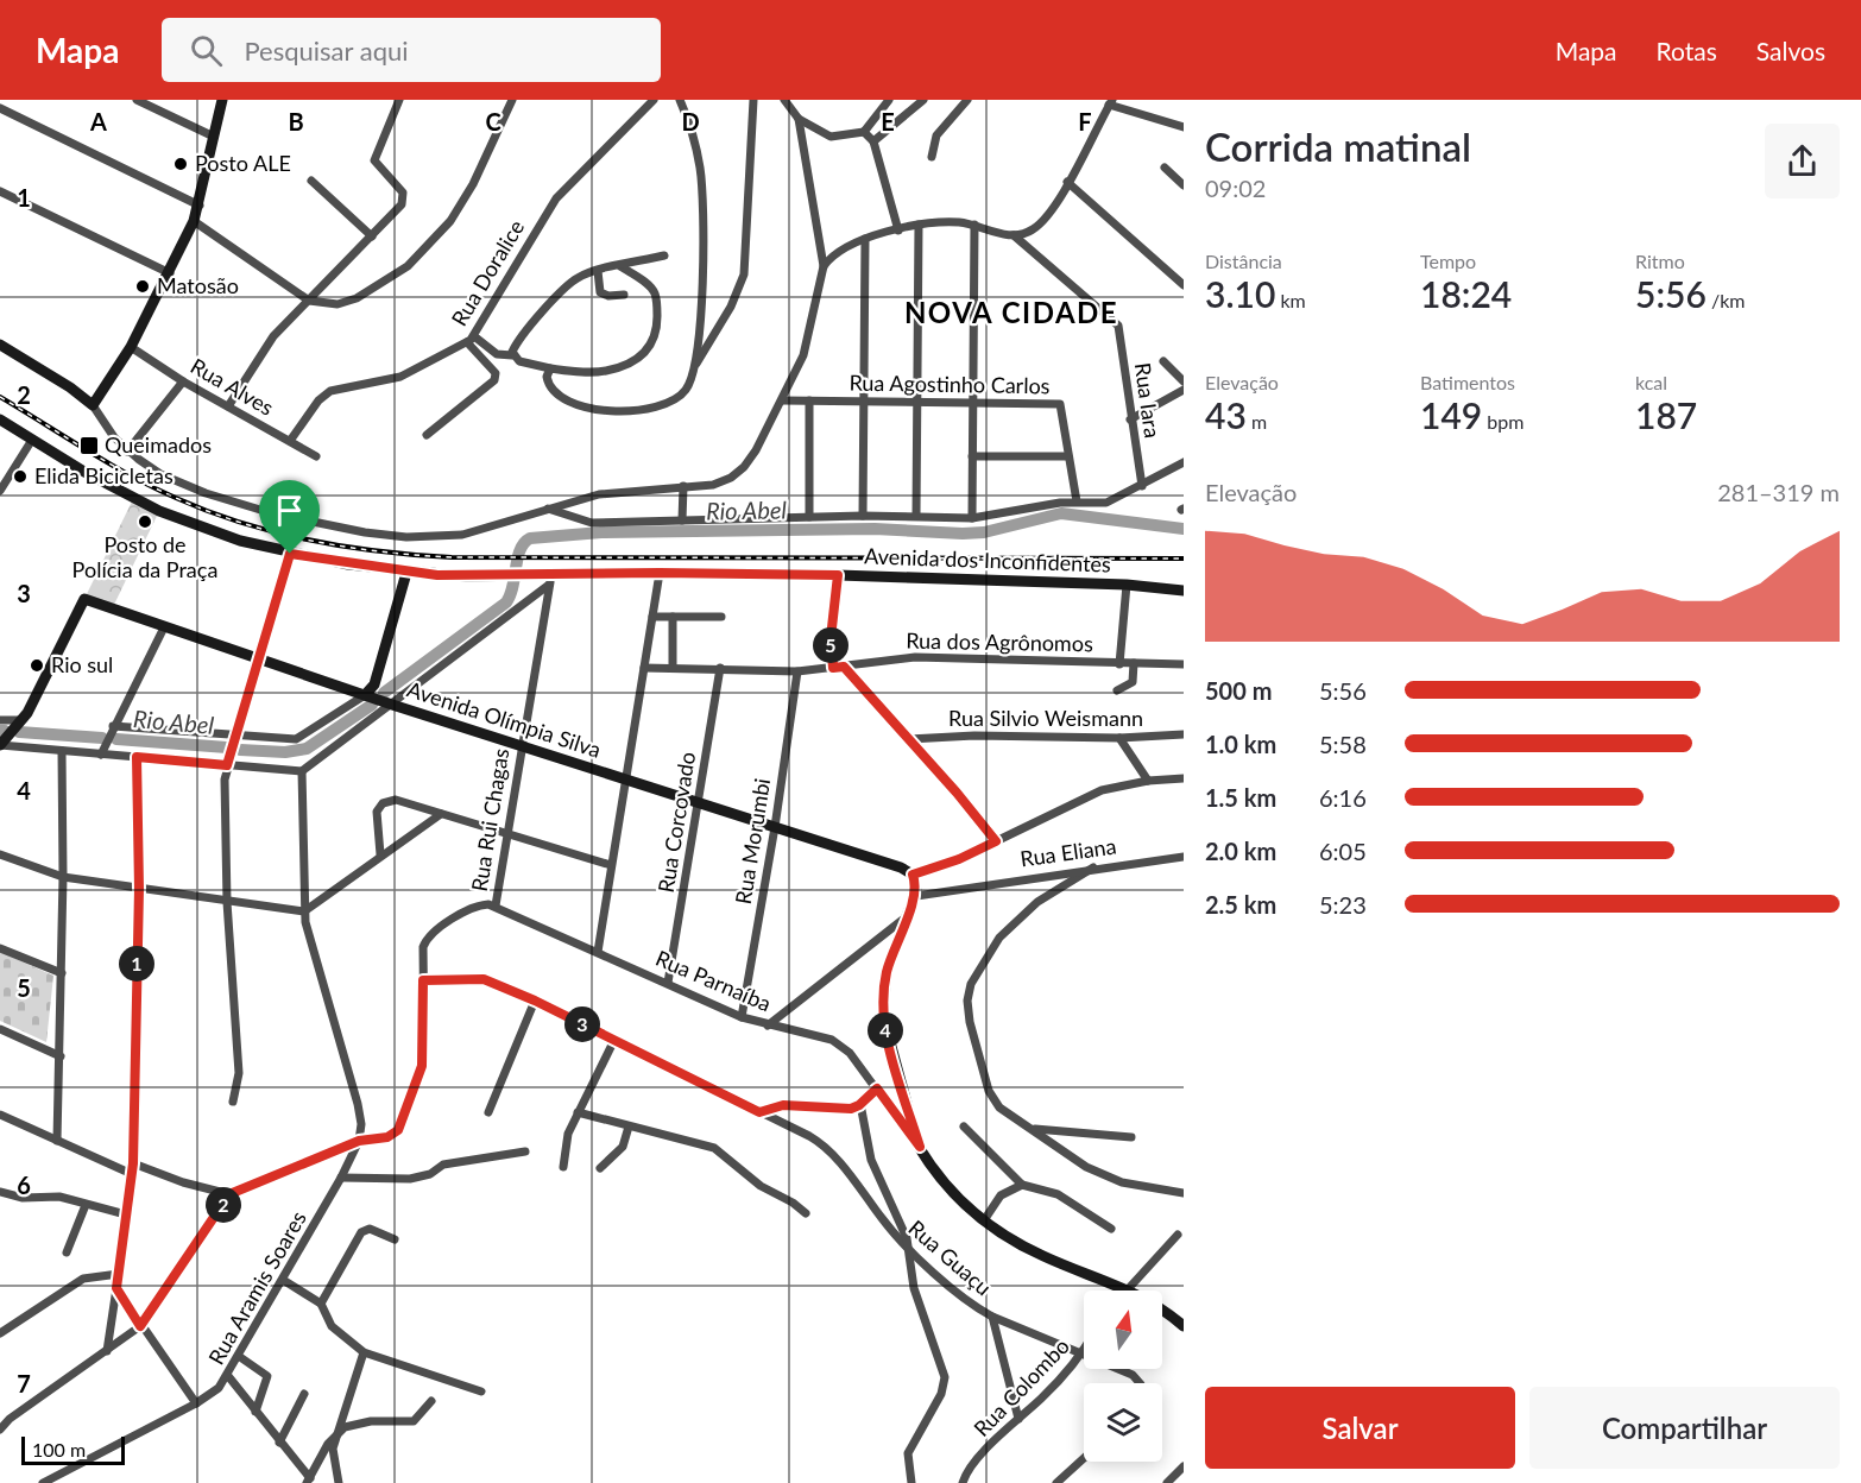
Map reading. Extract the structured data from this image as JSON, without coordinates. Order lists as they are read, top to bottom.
{
  "streets": {
    "main road": ["Avenida dos Inconfidentes", "Avenida Olímpia Silva"],
    "street": [
      "Rua Doralice",
      "Rua Agostinho Carlos",
      "Rua Alves",
      "Rua Iara",
      "Rua dos Agrônomos",
      "Rua Silvio Weismann",
      "Rua Rui Chagas",
      "Rua Corcovado",
      "Rua Morumbi",
      "Rua Eliana",
      "Rua Parnaíba",
      "Rua Guaçu",
      "Rua Aramis Soares",
      "Rua Colombo"
    ]
  },
  "crossings": [
    ["Rua Doralice", "Rua Alves"],
    ["Avenida dos Inconfidentes", "Rua Rui Chagas"],
    ["Rua dos Agrônomos", "Rua Corcovado"],
    ["Rua dos Agrônomos", "Rua Morumbi"],
    ["Avenida Olímpia Silva", "Rua Rui Chagas"],
    ["Avenida Olímpia Silva", "Rua Corcovado"],
    ["Avenida Olímpia Silva", "Rua Morumbi"],
    ["Rua Rui Chagas", "Rua Parnaíba"],
    ["Rua Corcovado", "Rua Parnaíba"],
    ["Rua Morumbi", "Rua Parnaíba"],
    ["Rua Guaçu", "Rua Colombo"]
  ],
  "districts": ["NOVA CIDADE"],
  "water": ["Rio Abel"],
  "places": {
    "other": [
      "Posto ALE",
      "Matosão",
      "Elida Bicicletas",
      "Posto de Polícia da Praça",
      "Rio sul"
    ],
    "transit": ["Queimados"]
  },
  "scale_bar": "100 m",
  "north": "top",
  "page": {
    "header": "Mapa",
    "search": "Pesquisar aqui",
    "nav": ["Mapa", "Rotas", "Salvos"],
    "heading": ["Corrida matinal", "09:02"],
    "stats": [
      ["Distância", "3.10 km"],
      ["Tempo", "18:24"],
      ["Ritmo", "5:56 /km"],
      ["Elevação", "43 m"],
      ["Batimentos", "149 bpm"],
      ["kcal", "187"]
    ],
    "chart": ["Elevação", "281–319 m"],
    "pins": [
      "5",
      "1",
      "3",
      "4",
      "2"
    ],
    "list": [
      {
        "name": "500 m",
        "note": "5:56"
      },
      {
        "name": "1.0 km",
        "note": "5:58"
      },
      {
        "name": "1.5 km",
        "note": "6:16"
      },
      {
        "name": "2.0 km",
        "note": "6:05"
      },
      {
        "name": "2.5 km",
        "note": "5:23"
      }
    ],
    "buttons": ["Salvar", "Compartilhar"],
    "scale": "100 m"
  },
  "grid": {
    "columns": [
      "A",
      "B",
      "C",
      "D",
      "E",
      "F"
    ],
    "rows": [
      "1",
      "2",
      "3",
      "4",
      "5",
      "6",
      "7"
    ]
  }
}
